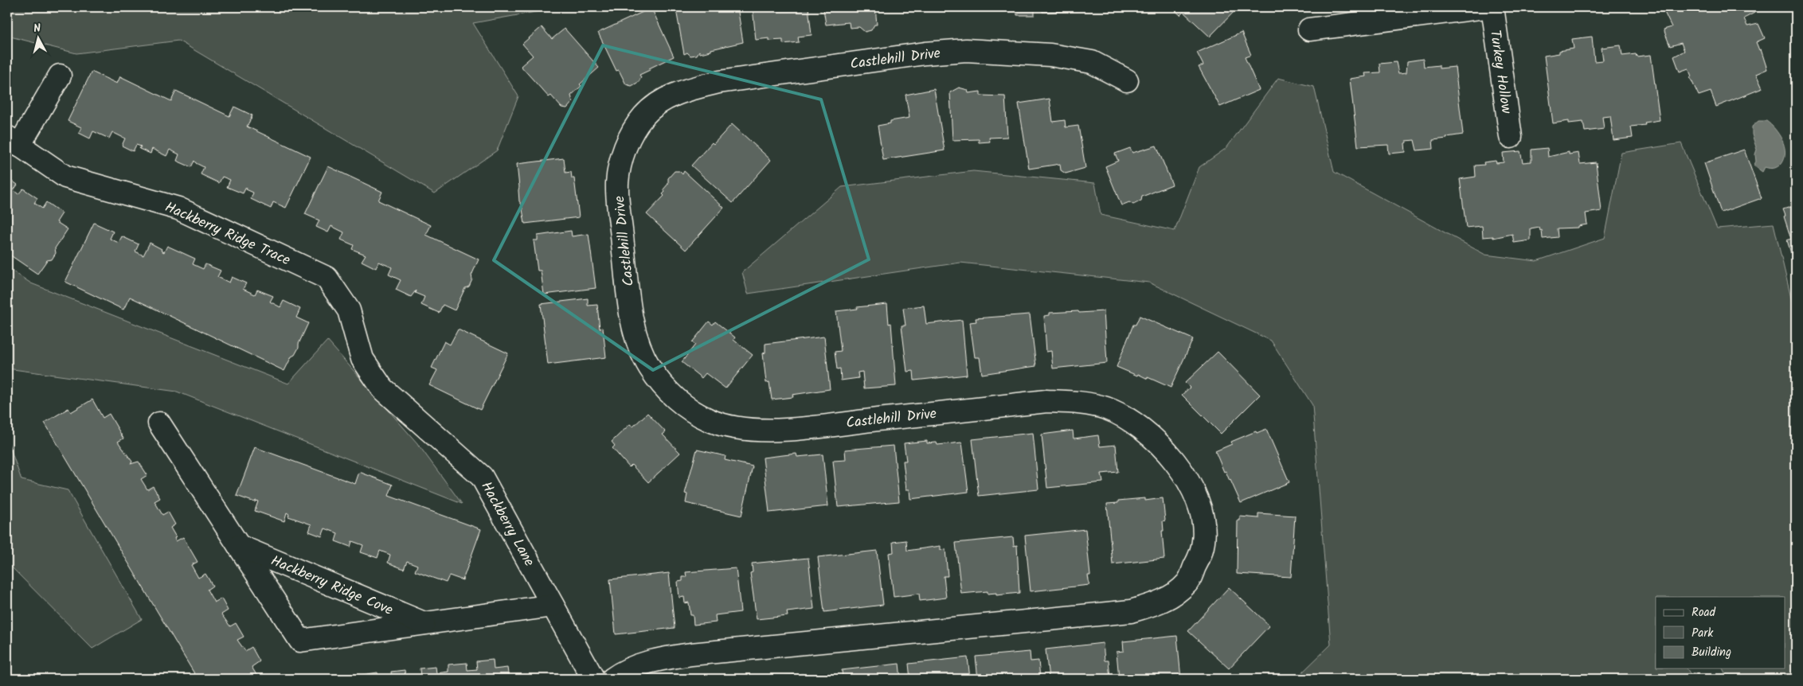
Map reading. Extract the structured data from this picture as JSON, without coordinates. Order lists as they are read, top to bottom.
{
  "streets": {
    "street": [
      "Castlehill Drive",
      "Turkey Hollow",
      "Hackberry Ridge Trace",
      "Hackberry Lane",
      "Hackberry Ridge Cove"
    ]
  },
  "crossings": [
    ["Hackberry Ridge Trace", "Hackberry Lane"],
    ["Hackberry Lane", "Hackberry Ridge Cove"]
  ],
  "legend": ["Road", "Park", "Building"],
  "north": "top"
}
